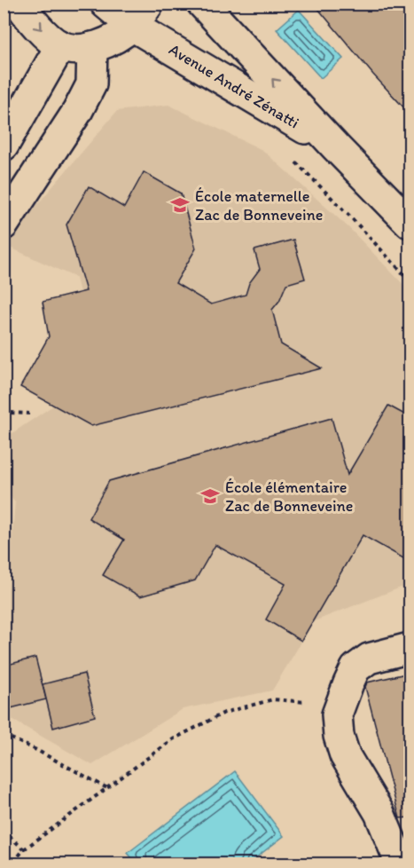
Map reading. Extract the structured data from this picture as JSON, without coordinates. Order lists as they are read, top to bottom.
{
  "streets": {
    "street": ["Avenue André Zénatti"]
  },
  "places": {
    "school or university": ["École maternelle Zac de Bonneveine", "École élémentaire Zac de Bonneveine"]
  }
}
